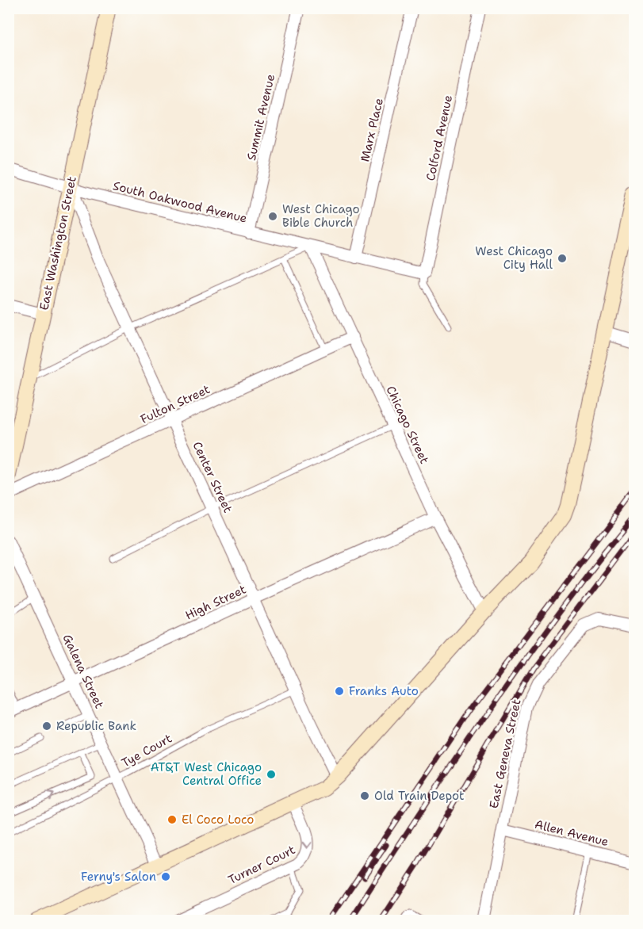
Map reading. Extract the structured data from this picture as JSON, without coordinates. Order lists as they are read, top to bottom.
{
  "streets": {
    "street": [
      "Summit Avenue",
      "Marx Place",
      "Colford Avenue",
      "South Oakwood Avenue",
      "East Washington Street",
      "Fulton Street",
      "Chicago Street",
      "Center Street",
      "High Street",
      "Galena Street",
      "East Geneva Street",
      "Allen Avenue",
      "Turner Court"
    ],
    "lane": ["Tye Court"]
  },
  "crossings": [
    ["Summit Avenue", "South Oakwood Avenue"],
    ["Marx Place", "South Oakwood Avenue"],
    ["Colford Avenue", "South Oakwood Avenue"],
    ["South Oakwood Avenue", "East Washington Street"],
    ["South Oakwood Avenue", "Chicago Street"],
    ["South Oakwood Avenue", "Center Street"],
    ["East Washington Street", "Center Street"],
    ["Fulton Street", "Chicago Street"],
    ["Fulton Street", "Center Street"],
    ["Chicago Street", "High Street"],
    ["Center Street", "High Street"],
    ["Center Street", "Tye Court"],
    ["High Street", "Galena Street"],
    ["Galena Street", "Tye Court"],
    ["East Geneva Street", "Allen Avenue"]
  ],
  "places": [
    "West Chicago Bible Church",
    "West Chicago City Hall",
    "Franks Auto",
    "Republic Bank",
    "AT&T West Chicago Central Office",
    "Old Train Depot",
    "El Coco Loco",
    "Ferny's Salon"
  ]
}
